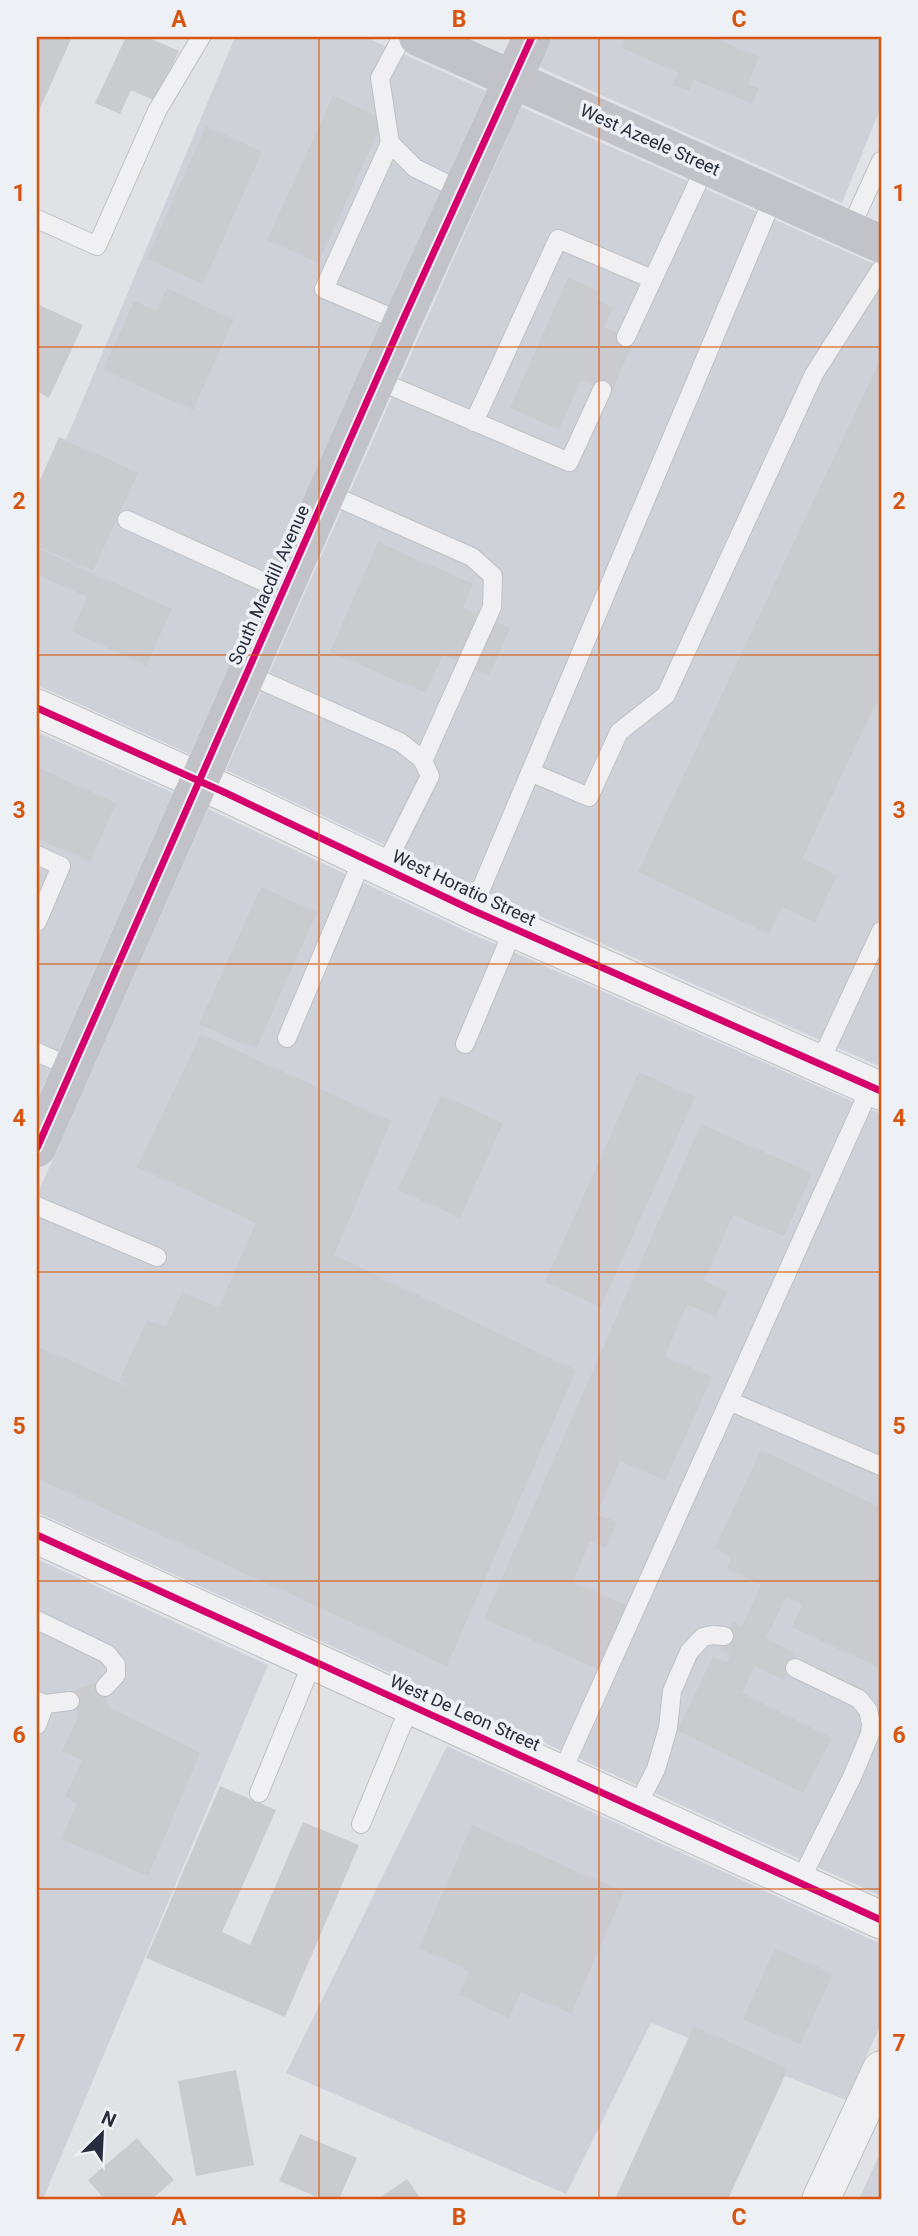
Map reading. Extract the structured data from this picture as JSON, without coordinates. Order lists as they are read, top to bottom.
{
  "streets": {
    "street": [
      "West Azeele Street",
      "South Macdill Avenue",
      "West Horatio Street",
      "West De Leon Street"
    ]
  },
  "crossings": [
    ["West Azeele Street", "South Macdill Avenue"],
    ["South Macdill Avenue", "West Horatio Street"]
  ],
  "north": "top right",
  "grid": {
    "columns": ["A", "B", "C"],
    "rows": [
      "1",
      "2",
      "3",
      "4",
      "5",
      "6",
      "7"
    ]
  }
}
